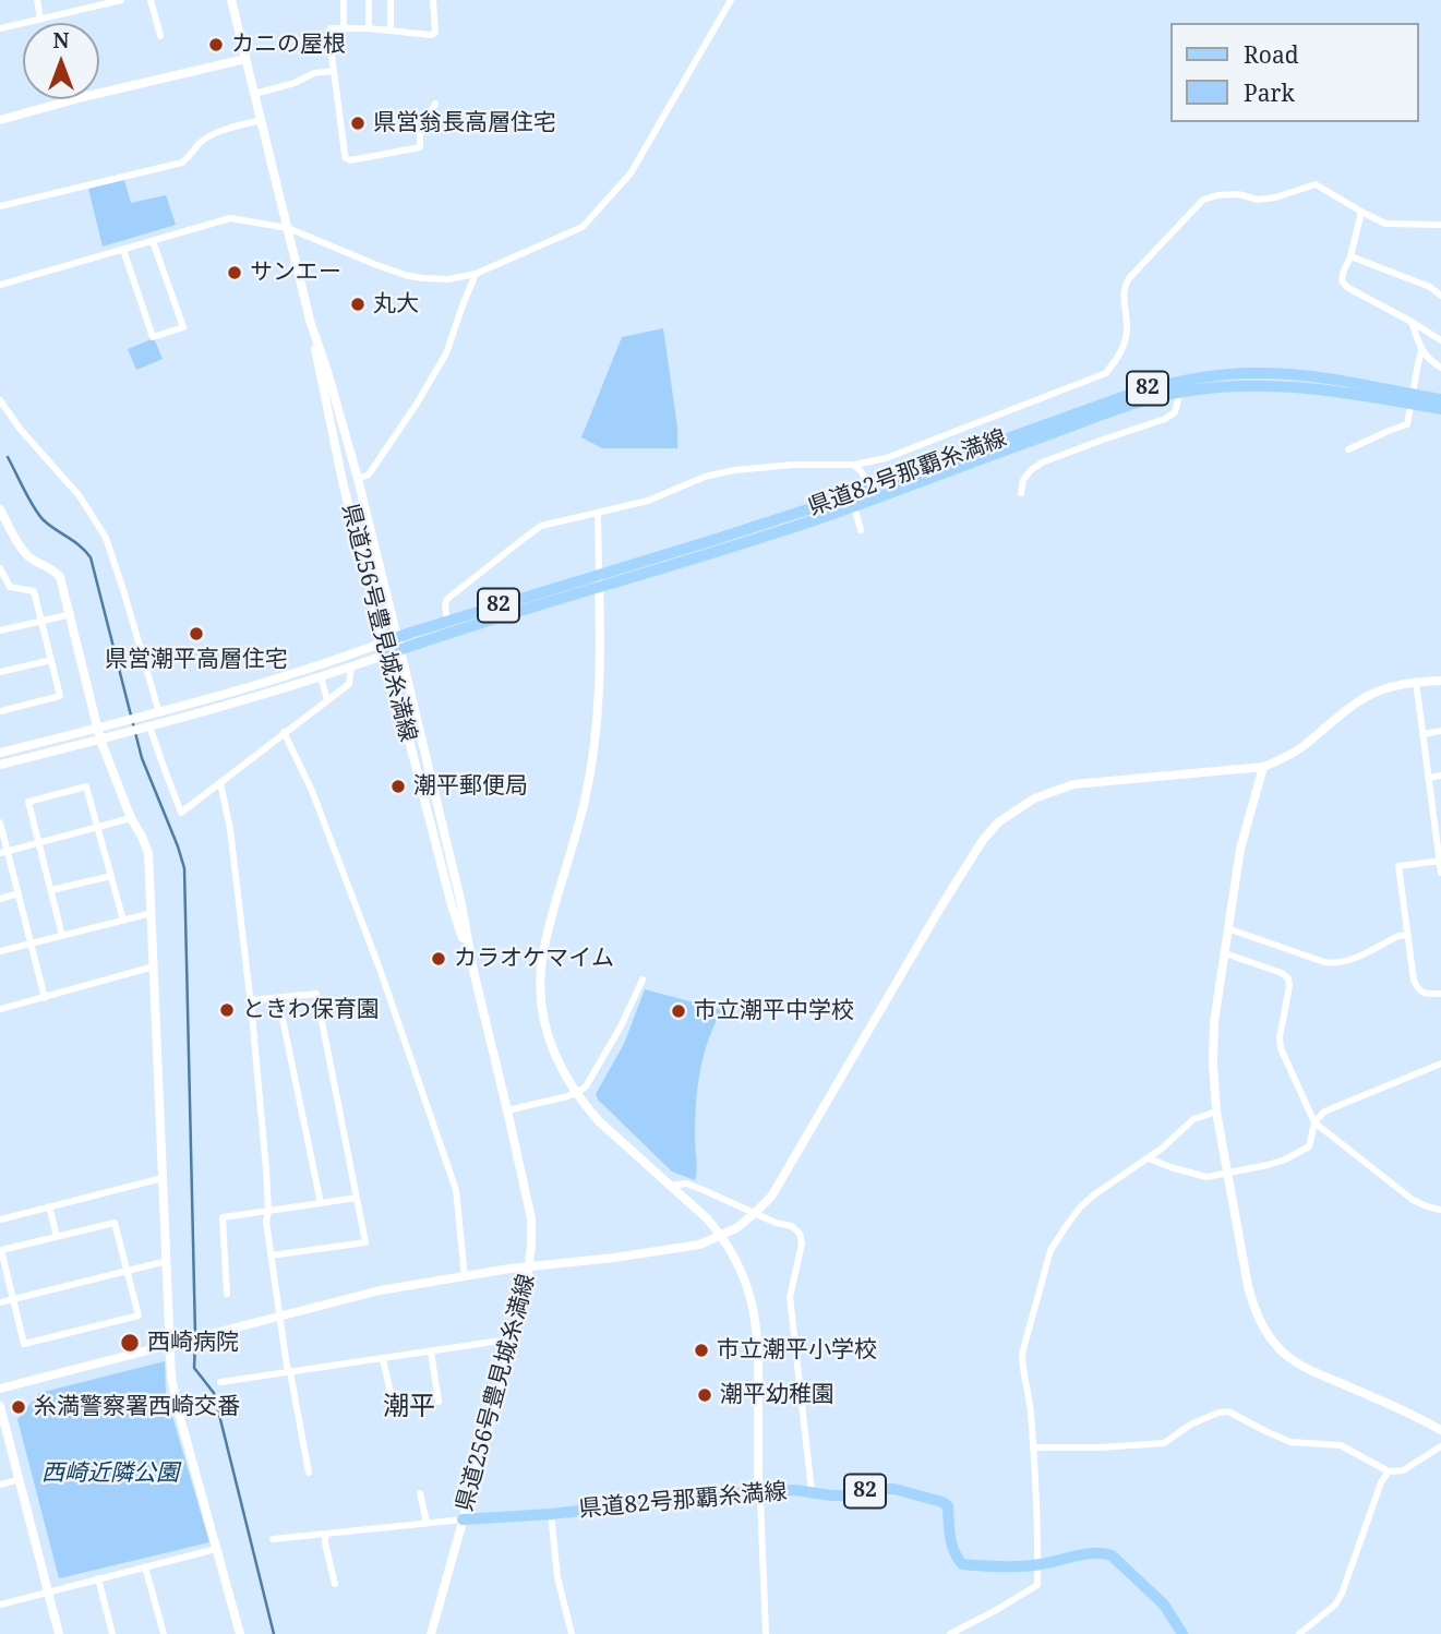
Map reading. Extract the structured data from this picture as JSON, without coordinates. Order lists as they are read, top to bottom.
{
  "streets": {
    "main road": ["82", "県道82号那覇糸満線"],
    "street": ["県道256号豊見城糸満線"]
  },
  "crossings": [
    ["県道82号那覇糸満線", "県道256号豊見城糸満線"]
  ],
  "districts": ["潮平"],
  "parks": ["西崎近隣公園"],
  "places": [
    "カニの屋根",
    "県営翁長高層住宅",
    "サンエー",
    "丸大",
    "県営潮平高層住宅",
    "潮平郵便局",
    "カラオケマイム",
    "ときわ保育園",
    "市立潮平中学校",
    "西崎病院",
    "市立潮平小学校",
    "潮平幼稚園",
    "糸満警察署西崎交番"
  ],
  "legend": ["Road", "Park"],
  "north": "top"
}
